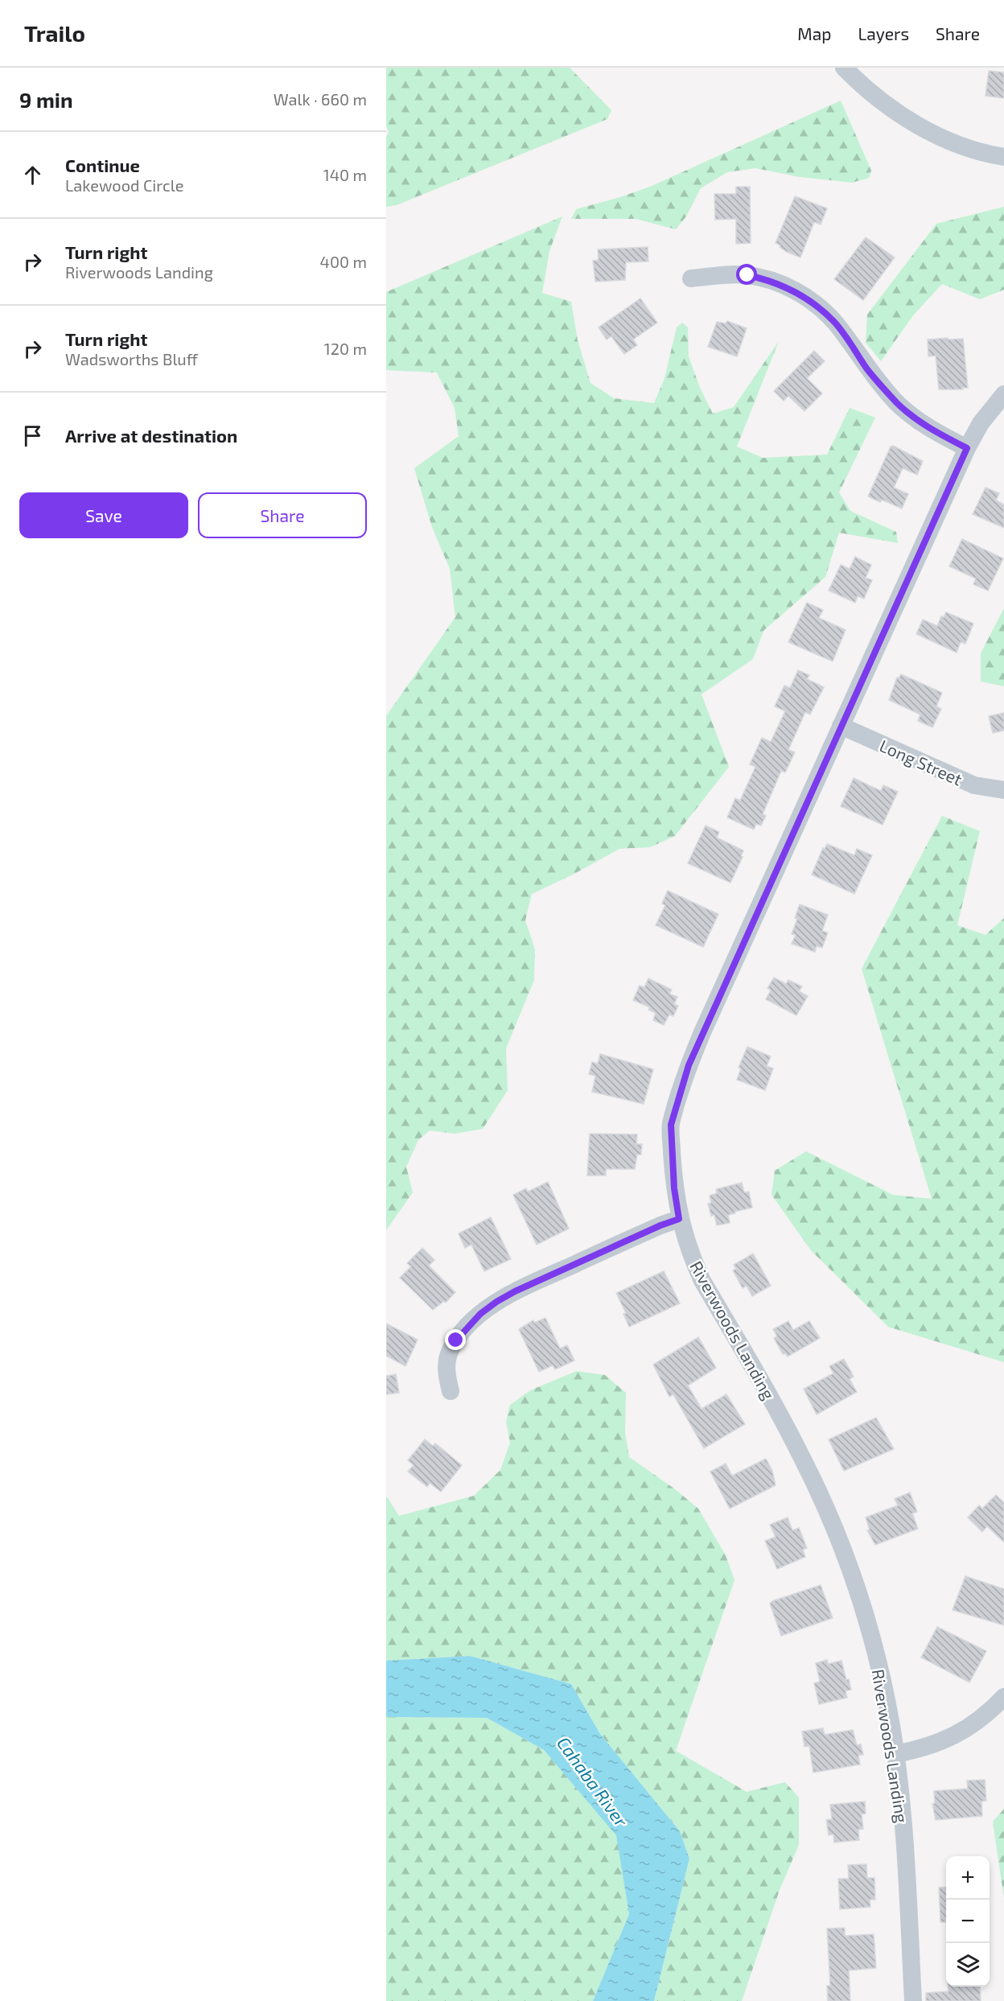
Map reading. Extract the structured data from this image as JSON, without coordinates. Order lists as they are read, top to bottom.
{
  "streets": {
    "street": ["Long Street", "Riverwoods Landing"]
  },
  "crossings": [
    ["Long Street", "Riverwoods Landing"]
  ],
  "water": ["Cahaba River"],
  "page": {
    "header": "Trailo",
    "nav": ["Map", "Layers", "Share"],
    "heading": ["9 min", "Walk · 660 m"],
    "list": [
      ["Continue", "Lakewood Circle", "140 m"],
      ["Turn right", "Riverwoods Landing", "400 m"],
      ["Turn right", "Wadsworths Bluff", "120 m"],
      "Arrive at destination"
    ],
    "buttons": ["Save", "Share"],
    "map_buttons": ["+", "−"]
  }
}
